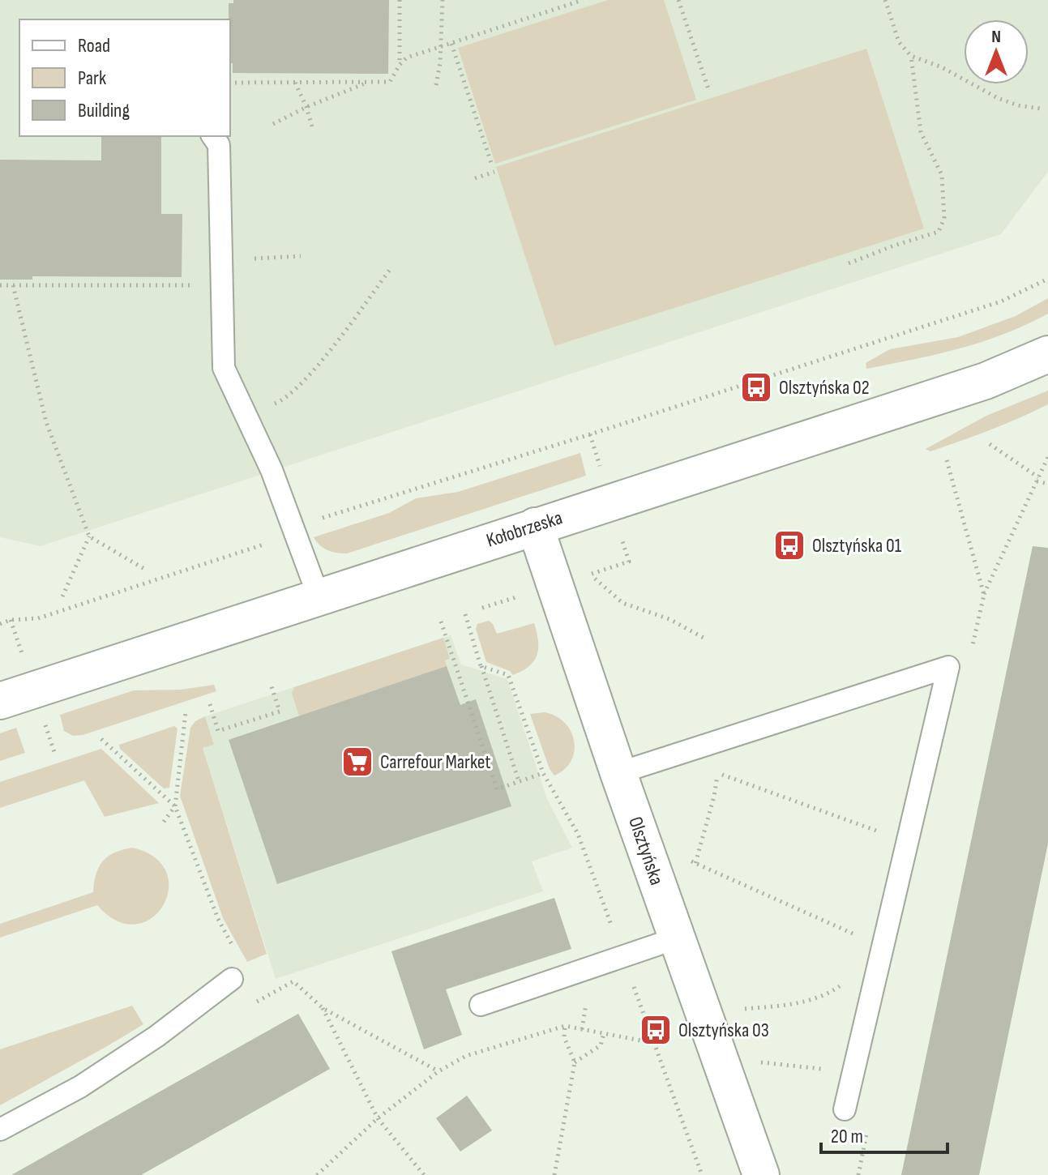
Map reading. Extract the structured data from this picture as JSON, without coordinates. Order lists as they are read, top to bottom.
{
  "streets": {
    "street": ["Kołobrzeska", "Olsztyńska"]
  },
  "crossings": [
    ["Kołobrzeska", "Olsztyńska"]
  ],
  "places": {
    "bus stop": ["Olsztyńska 02", "Olsztyńska 01", "Olsztyńska 03"],
    "supermarket": ["Carrefour Market"]
  },
  "legend": ["Road", "Park", "Building"],
  "scale_bar": "20 m",
  "north": "top"
}
